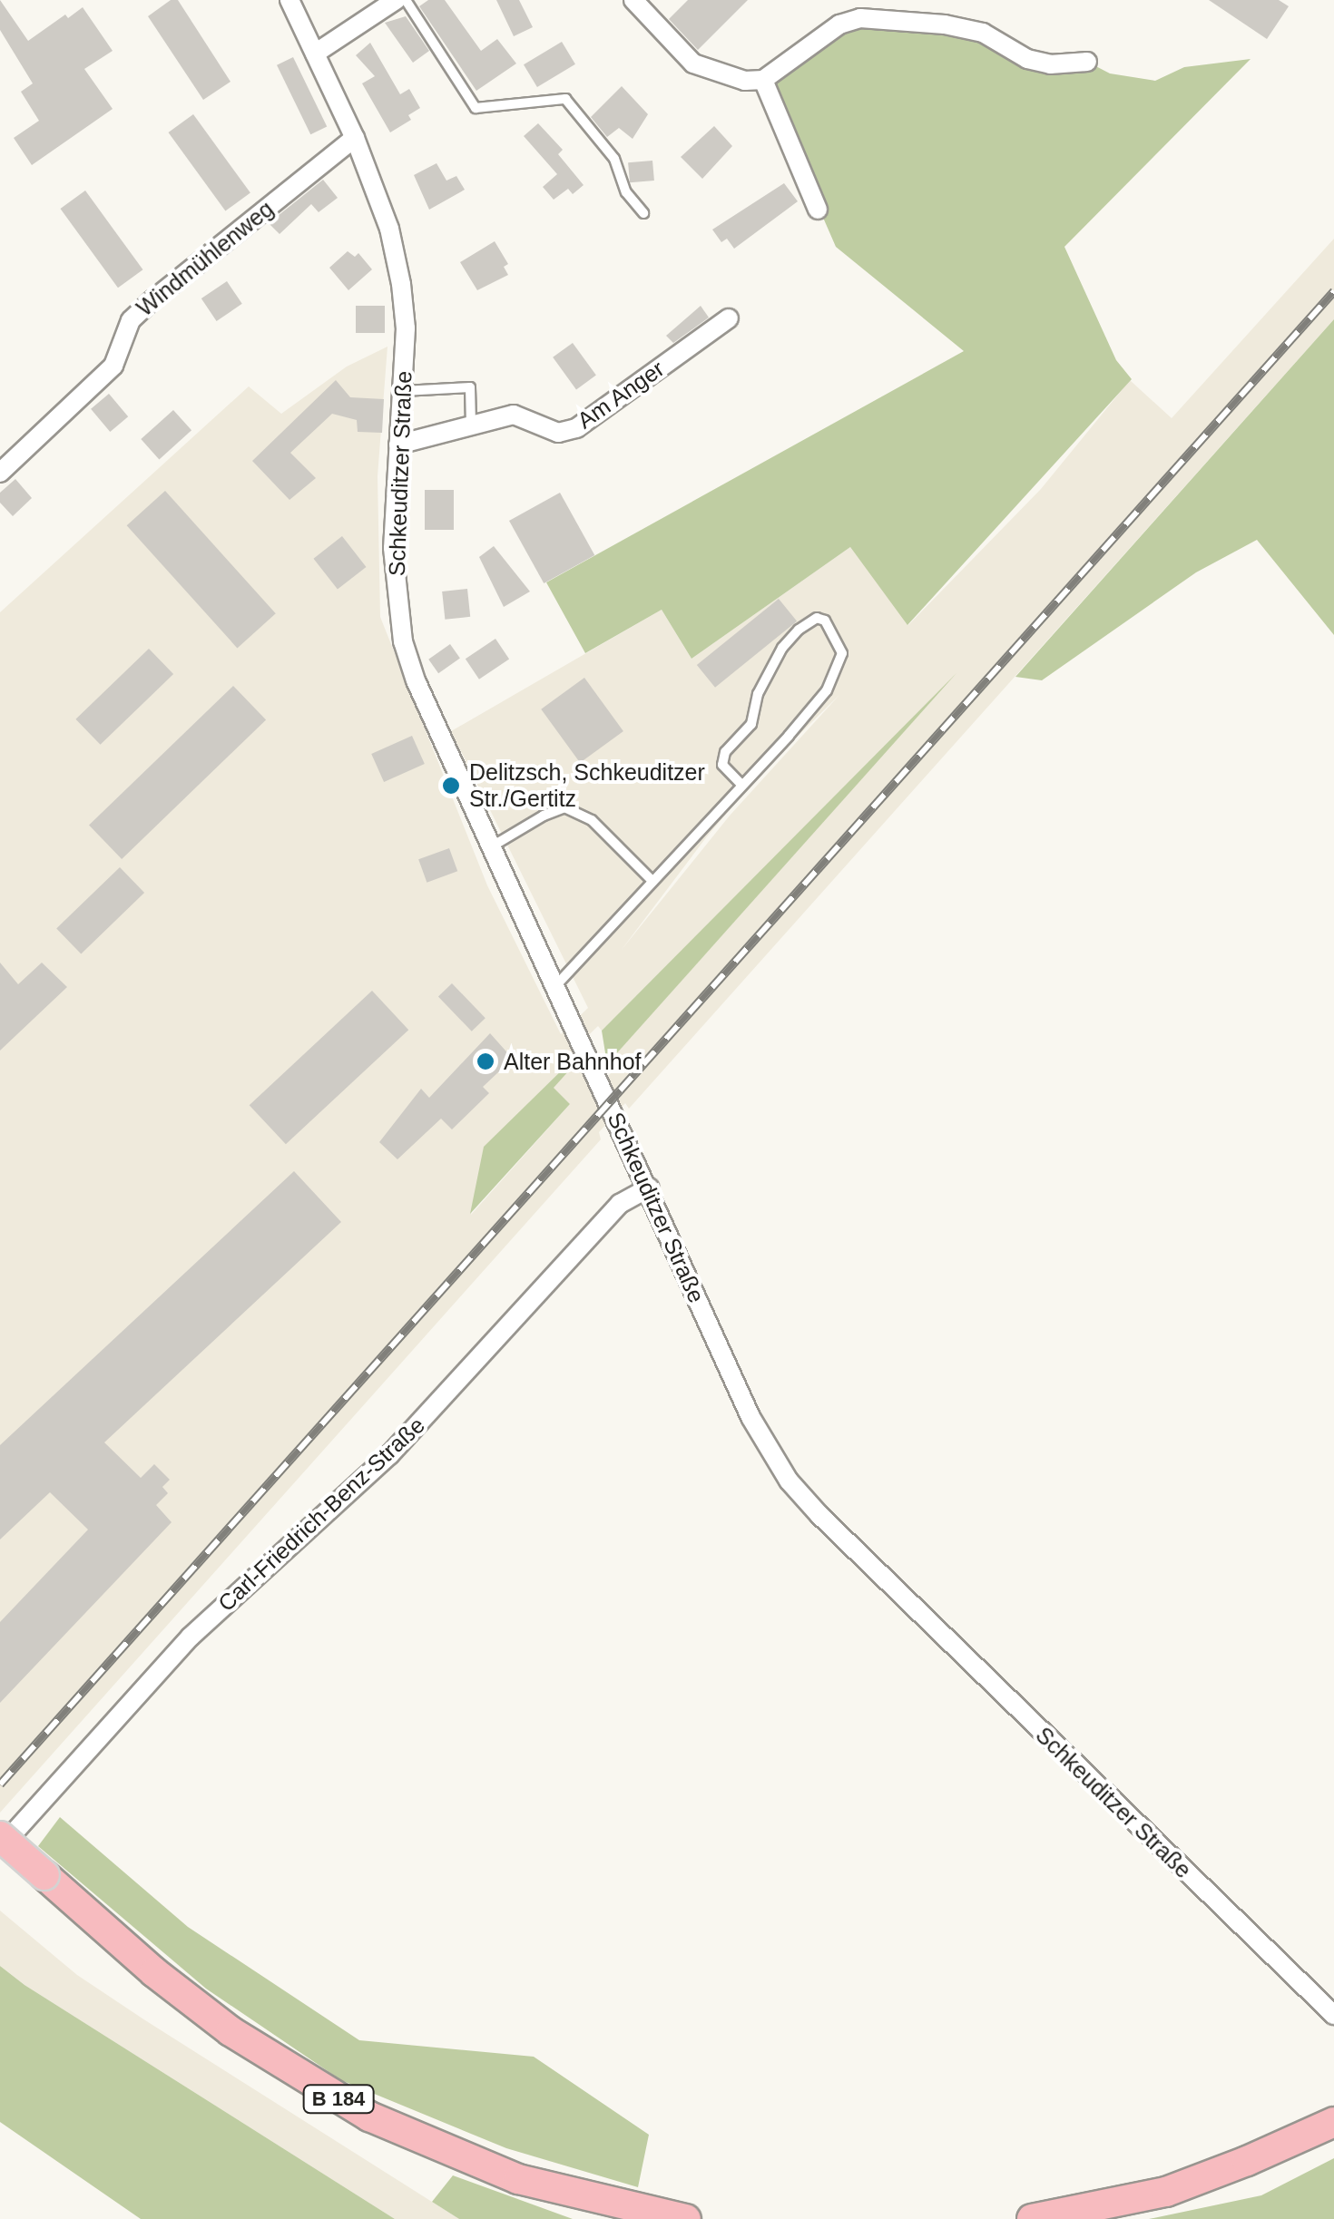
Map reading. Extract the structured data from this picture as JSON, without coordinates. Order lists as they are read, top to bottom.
{
  "streets": {
    "main road": ["B 184"],
    "street": [
      "Windmühlenweg",
      "Am Anger",
      "Schkeuditzer Straße",
      "Carl-Friedrich-Benz-Straße"
    ]
  },
  "crossings": [
    ["Windmühlenweg", "Schkeuditzer Straße"],
    ["Am Anger", "Schkeuditzer Straße"],
    ["Schkeuditzer Straße", "Carl-Friedrich-Benz-Straße"]
  ],
  "places": ["Delitzsch, Schkeuditzer Str./Gertitz", "Alter Bahnhof"]
}
